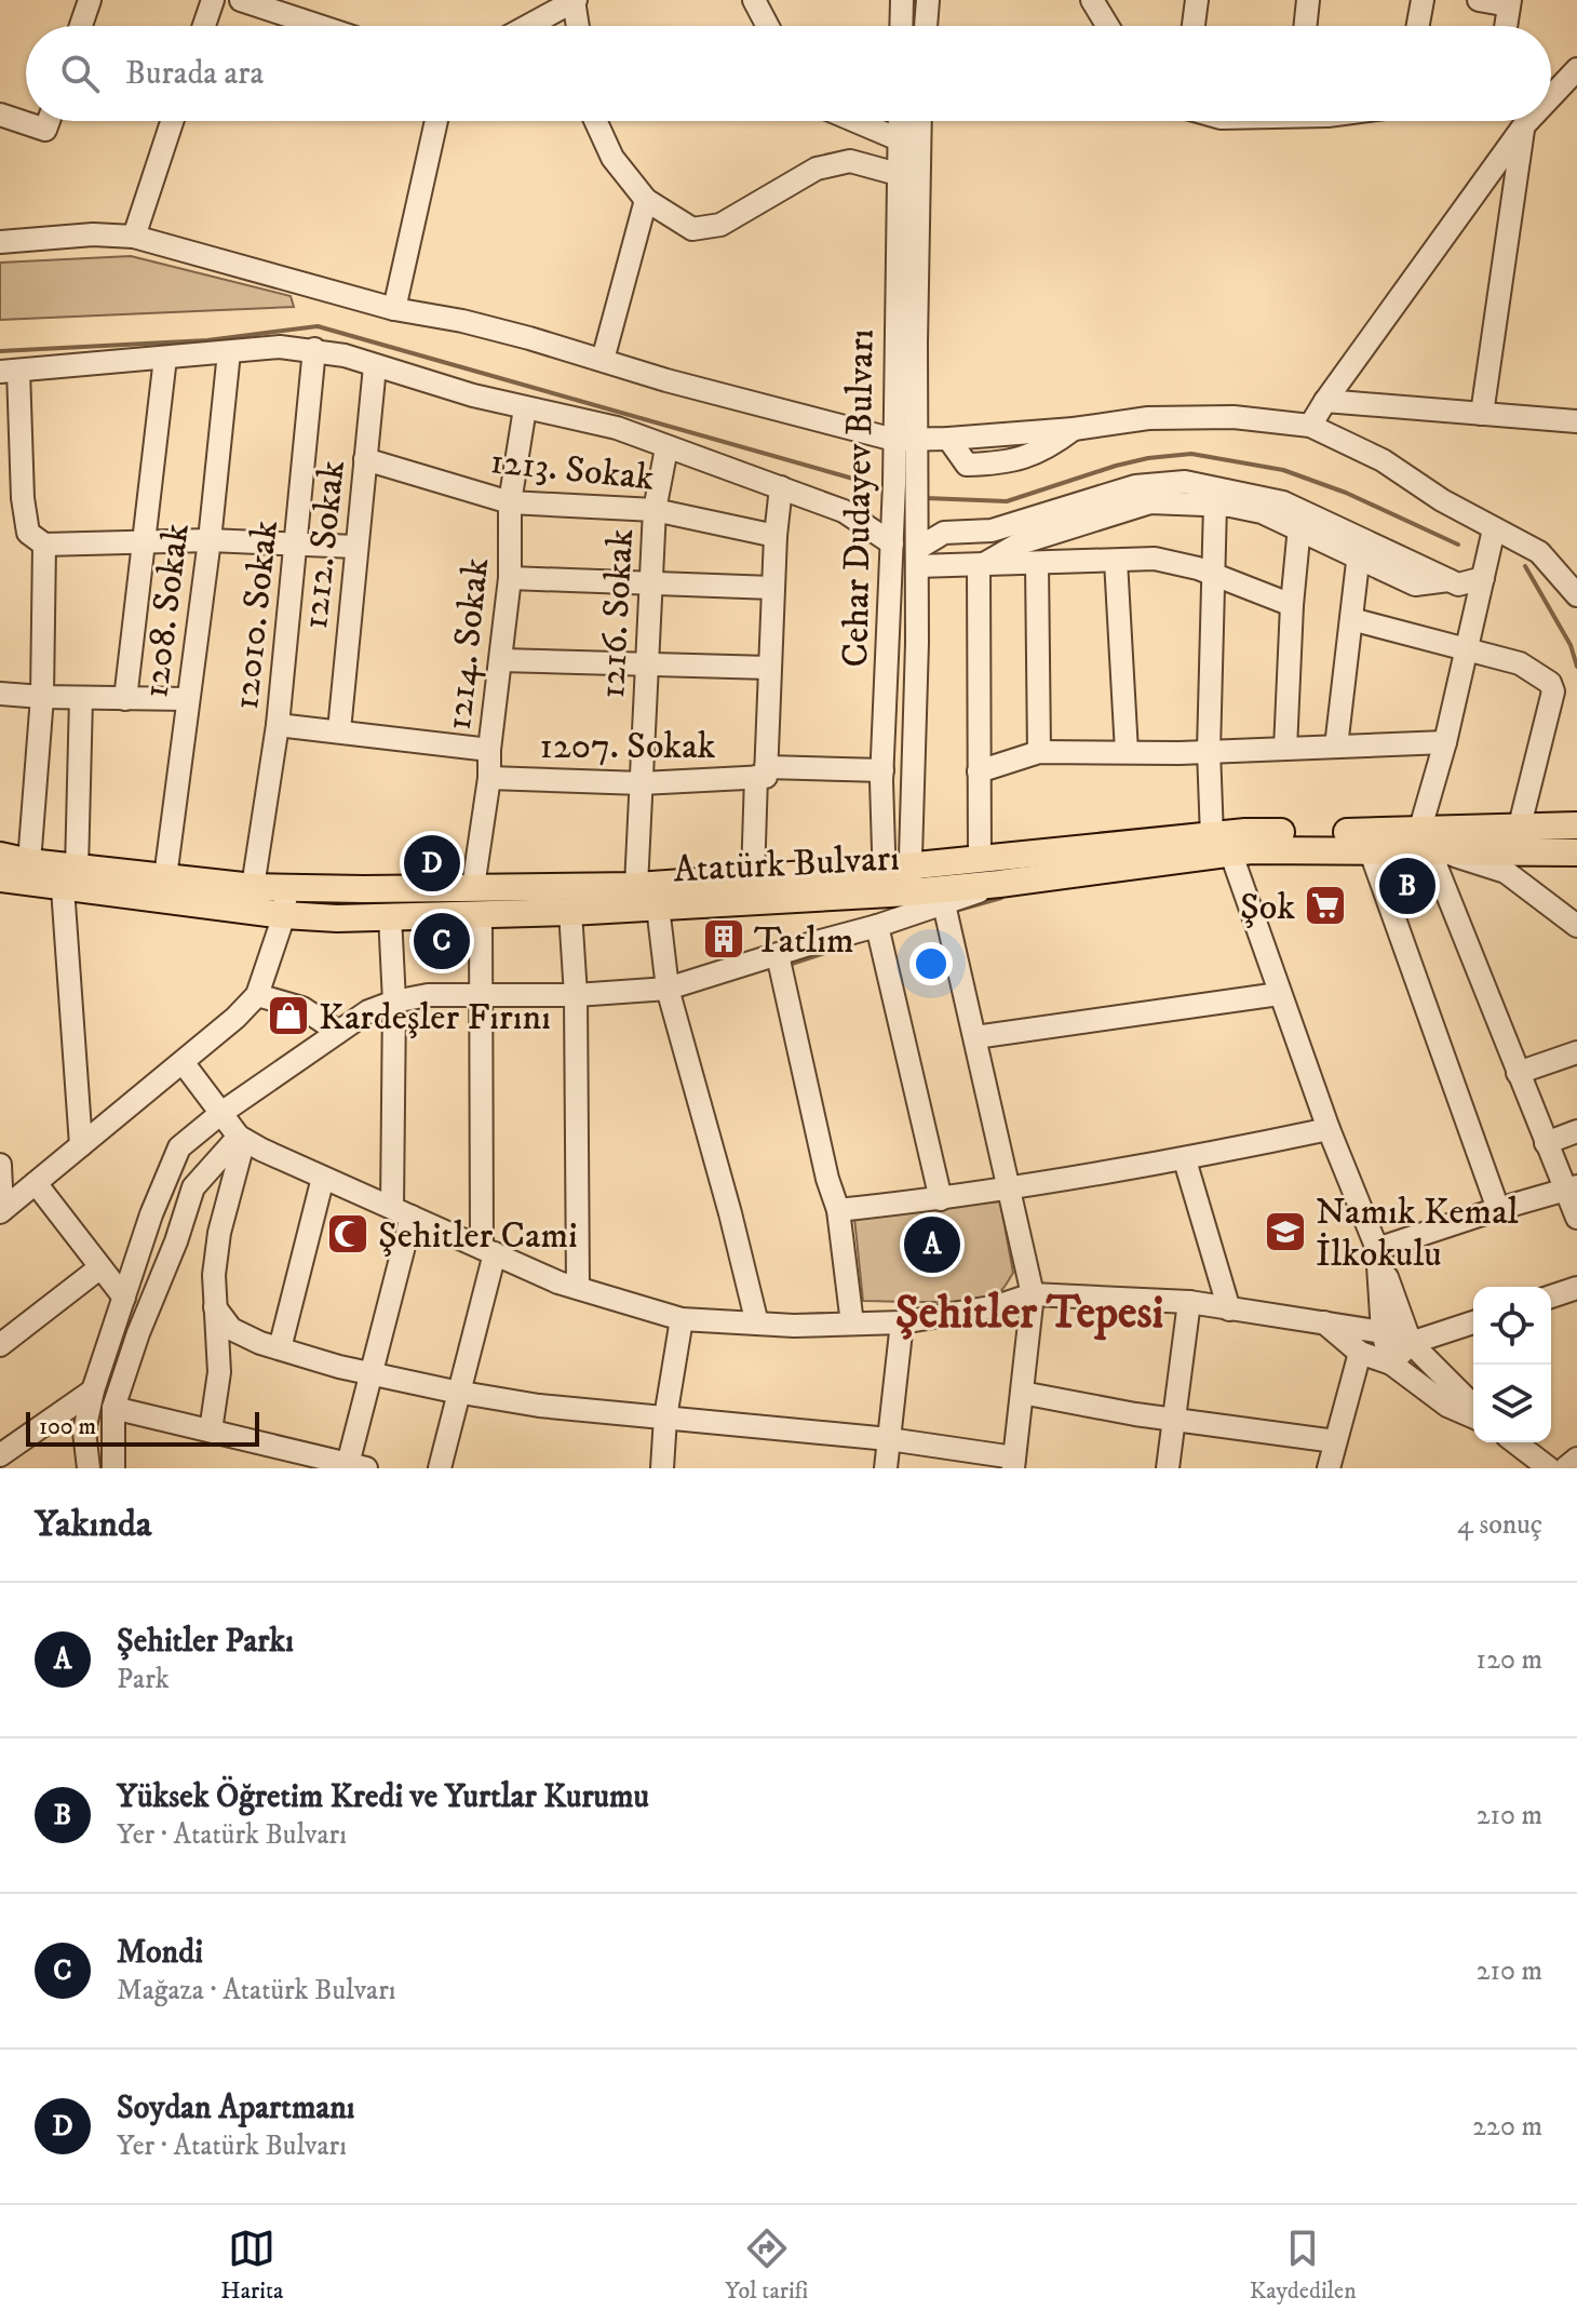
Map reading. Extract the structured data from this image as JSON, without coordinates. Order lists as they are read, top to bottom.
{
  "streets": {
    "main road": ["Atatürk Bulvarı"],
    "street": [
      "1213. Sokak",
      "Cehar Dudayev Bulvarı",
      "1212. Sokak",
      "1208. Sokak",
      "1216. Sokak",
      "12010. Sokak",
      "1214. Sokak",
      "1207. Sokak"
    ]
  },
  "crossings": [
    ["1213. Sokak", "1212. Sokak"],
    ["1213. Sokak", "1216. Sokak"],
    ["1213. Sokak", "1214. Sokak"],
    ["Cehar Dudayev Bulvarı", "1207. Sokak"],
    ["Cehar Dudayev Bulvarı", "Atatürk Bulvarı"],
    ["1208. Sokak", "Atatürk Bulvarı"],
    ["1216. Sokak", "1207. Sokak"],
    ["1216. Sokak", "Atatürk Bulvarı"],
    ["12010. Sokak", "Atatürk Bulvarı"],
    ["1214. Sokak", "1207. Sokak"],
    ["1214. Sokak", "Atatürk Bulvarı"]
  ],
  "districts": ["Şehitler Tepesi"],
  "places": {
    "supermarket": ["Şok"],
    "building": ["Tatlım"],
    "shop": ["Kardeşler Fırını"],
    "school or university": ["Namık Kemal İlkokulu"],
    "mosque": ["Şehitler Cami"]
  },
  "scale_bar": "100 m",
  "page": {
    "search": "Burada ara",
    "pins": [
      "D",
      "B",
      "C",
      "A"
    ],
    "scale": "100 m",
    "heading": ["Yakında", "4 sonuç"],
    "list": [
      {
        "mark": "A",
        "name": "Şehitler Parkı",
        "note": "Park",
        "value": "120 m"
      },
      {
        "mark": "B",
        "name": "Yüksek Öğretim Kredi ve Yurtlar Kurumu",
        "note": "Yer · Atatürk Bulvarı",
        "value": "210 m"
      },
      {
        "mark": "C",
        "name": "Mondi",
        "note": "Mağaza · Atatürk Bulvarı",
        "value": "210 m"
      },
      {
        "mark": "D",
        "name": "Soydan Apartmanı",
        "note": "Yer · Atatürk Bulvarı",
        "value": "220 m"
      }
    ],
    "nav": ["Harita", "Yol tarifi", "Kaydedilen"]
  }
}
